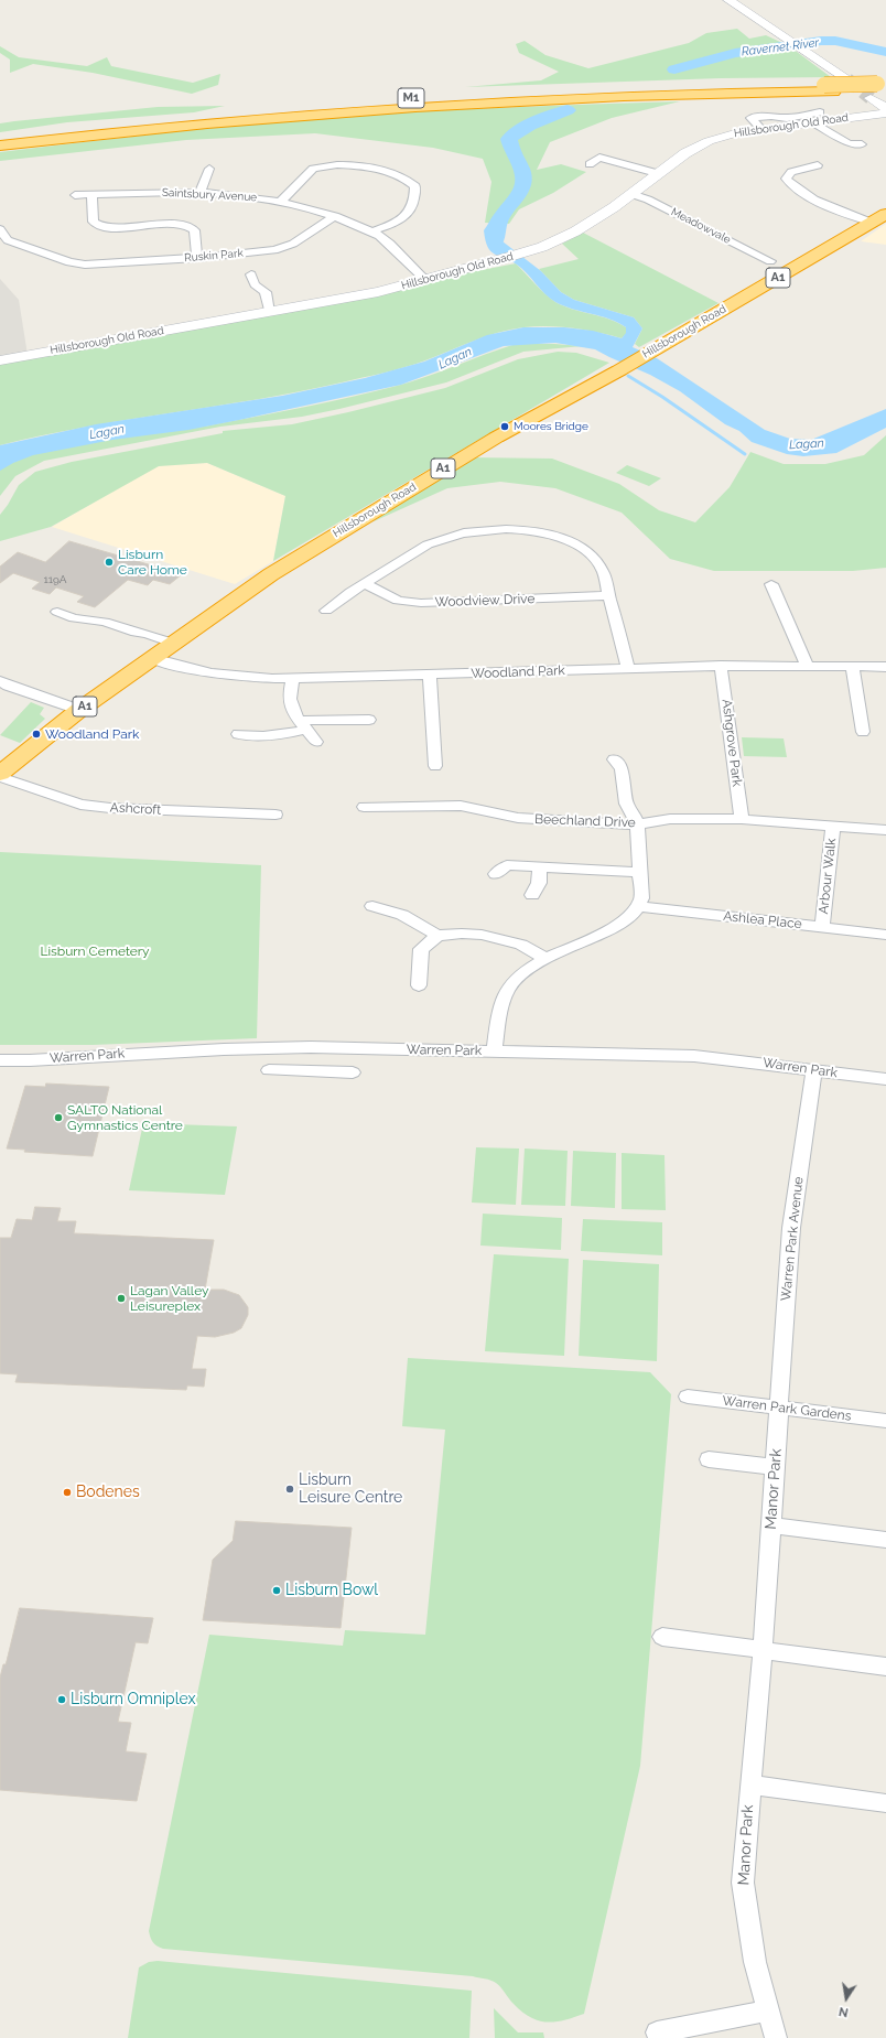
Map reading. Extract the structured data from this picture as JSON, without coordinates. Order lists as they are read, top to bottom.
{
  "streets": {
    "highway": ["M1", "A1", "Hillsborough Road"],
    "street": [
      "Hillsborough Old Road",
      "Saintsbury Avenue",
      "Meadowvale",
      "Ruskin Park",
      "Woodview Drive",
      "Woodland Park",
      "Ashgrove Park",
      "Ashcroft",
      "Beechland Drive",
      "Arbour Walk",
      "Ashlea Place",
      "Warren Park",
      "Warren Park Avenue",
      "Warren Park Gardens",
      "Manor Park"
    ]
  },
  "crossings": [
    ["Hillsborough Old Road", "Saintsbury Avenue"],
    ["Hillsborough Old Road", "Meadowvale"],
    ["Saintsbury Avenue", "Ruskin Park"],
    ["Hillsborough Road", "Woodland Park"],
    ["Hillsborough Road", "Ashcroft"],
    ["Woodland Park", "Ashgrove Park"],
    ["Ashgrove Park", "Beechland Drive"],
    ["Beechland Drive", "Arbour Walk"],
    ["Arbour Walk", "Ashlea Place"],
    ["Warren Park", "Warren Park Avenue"],
    ["Warren Park Avenue", "Warren Park Gardens"],
    ["Warren Park Avenue", "Manor Park"],
    ["Warren Park Gardens", "Manor Park"]
  ],
  "water": ["Ravernet River", "Lagan"],
  "parks": ["Lisburn Cemetery"],
  "places": [
    "Moores Bridge",
    "Lisburn Care Home",
    "Woodland Park",
    "SALTO National Gymnastics Centre",
    "Lagan Valley Leisureplex",
    "Lisburn Leisure Centre",
    "Bodenes",
    "Lisburn Bowl",
    "Lisburn Omniplex"
  ],
  "house_numbers": ["119A"],
  "north": "bottom"
}
